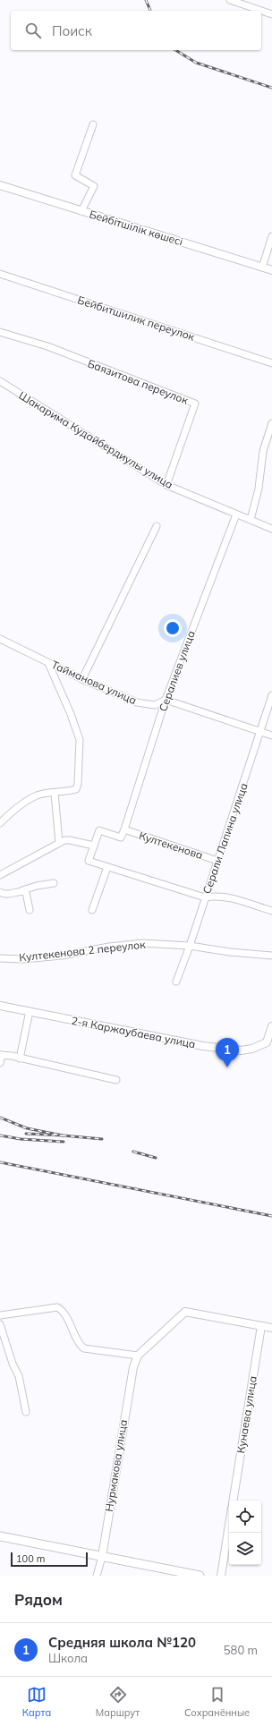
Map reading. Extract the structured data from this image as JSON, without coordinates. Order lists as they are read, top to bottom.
{
  "streets": {
    "street": [
      "Бейбітшілік көшесі",
      "Бейбитшилик переулок",
      "Баязитова переулок",
      "Шакарима Кудайбердиулы улица",
      "Сералиев улица",
      "Тайманова улица",
      "Серали Лапина улица",
      "Култекенова",
      "Култекенова 2 переулок",
      "2-я Каржаубаева улица",
      "Кунаева улица",
      "Нурмакова улица"
    ]
  },
  "crossings": [
    ["Баязитова переулок", "Шакарима Кудайбердиулы улица"],
    ["Шакарима Кудайбердиулы улица", "Сералиев улица"],
    ["Сералиев улица", "Тайманова улица"],
    ["Сералиев улица", "Култекенова"],
    ["Серали Лапина улица", "Култекенова"],
    ["Серали Лапина улица", "Култекенова 2 переулок"]
  ],
  "scale_bar": "100 m",
  "page": {
    "search": "Поиск",
    "pins": "1",
    "scale": "100 m",
    "heading": "Рядом",
    "list": [
      {
        "mark": "1",
        "name": "Средняя школа №120",
        "note": "Школа",
        "value": "580 m"
      }
    ],
    "nav": ["Карта", "Маршрут", "Сохранённые"]
  }
}
